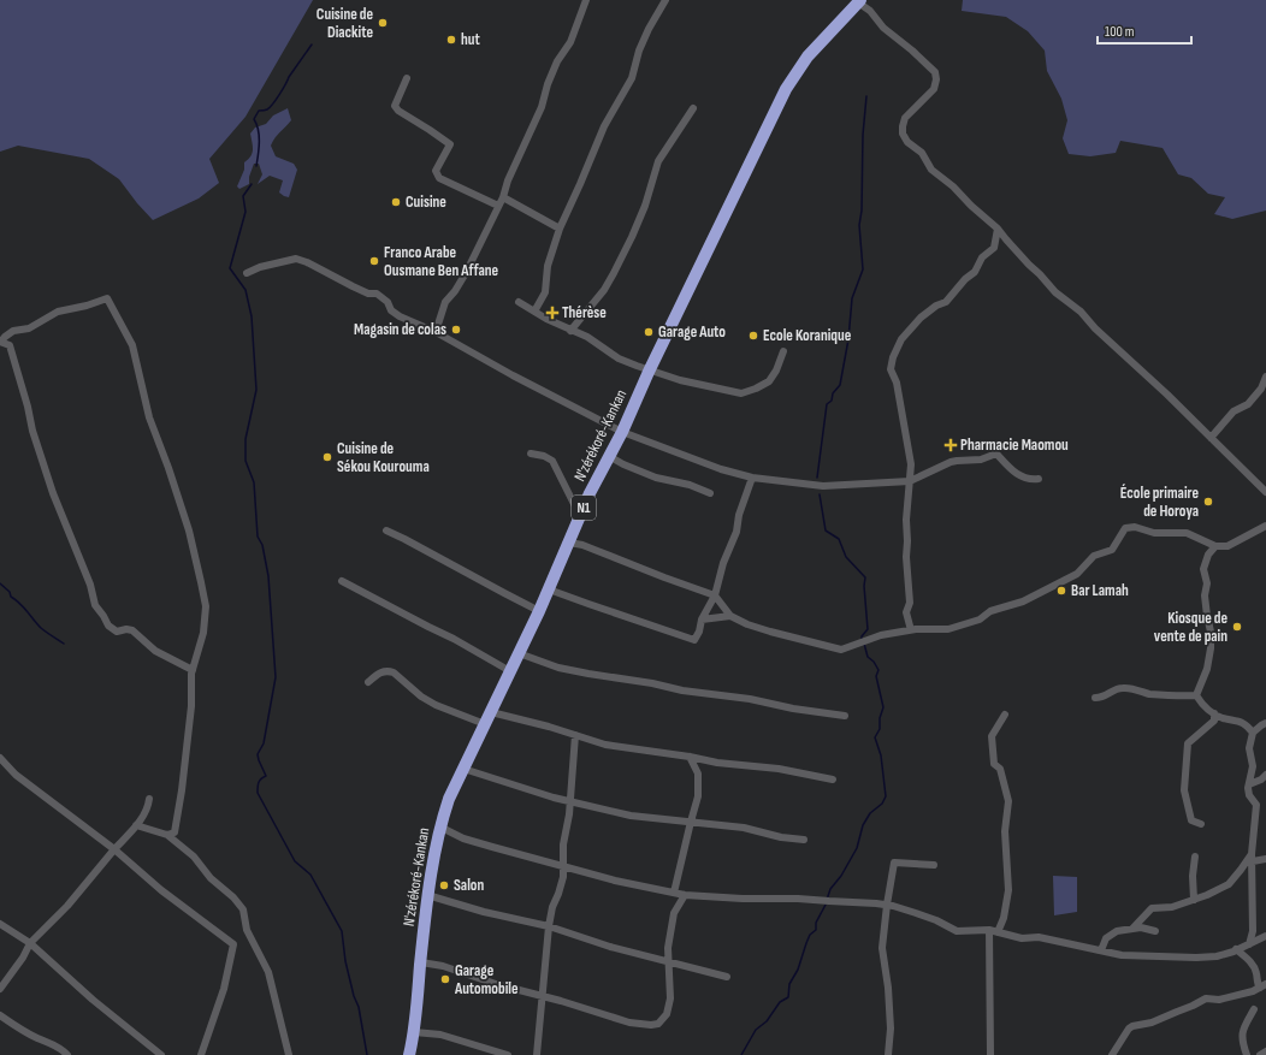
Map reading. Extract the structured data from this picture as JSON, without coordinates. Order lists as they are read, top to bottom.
{
  "streets": {
    "highway": ["N'zérékoré-Kankan", "N1"]
  },
  "places": {
    "other": [
      "Cuisine de Diackite",
      "hut",
      "Cuisine",
      "Franco Arabe Ousmane Ben Affane",
      "Magasin de colas",
      "Garage Auto",
      "Ecole Koranique",
      "Cuisine de Sékou Kourouma",
      "École primaire de Horoya",
      "Bar Lamah",
      "Kiosque de vente de pain",
      "Salon",
      "Garage Automobile"
    ],
    "health": ["Thérèse", "Pharmacie Maomou"]
  },
  "scale_bar": "100 m"
}
